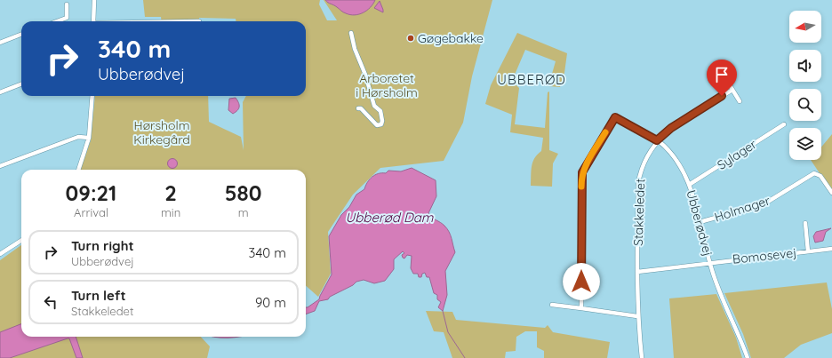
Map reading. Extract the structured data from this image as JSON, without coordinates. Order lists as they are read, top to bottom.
{
  "streets": {
    "street": [
      "Sylager",
      "Holmager",
      "Stakkeledet",
      "Ubberødvej",
      "Bomosevej"
    ]
  },
  "crossings": [
    ["Sylager", "Ubberødvej"],
    ["Holmager", "Ubberødvej"],
    ["Stakkeledet", "Ubberødvej"],
    ["Stakkeledet", "Bomosevej"],
    ["Ubberødvej", "Bomosevej"]
  ],
  "districts": ["UBBERØD"],
  "water": ["Ubberød Dam"],
  "parks": ["Arboretet i Hørsholm", "Hørsholm Kirkegård"],
  "places": ["Gøgebakke"],
  "north": "left",
  "page": {
    "turn": ["340 m", "Ubberødvej"],
    "eta": [
      "09:21",
      "Arrival",
      "2",
      "min",
      "580",
      "m"
    ],
    "list": [
      {
        "name": "Turn right",
        "note": "Ubberødvej",
        "value": "340 m"
      },
      {
        "name": "Turn left",
        "note": "Stakkeledet",
        "value": "90 m"
      }
    ]
  }
}
